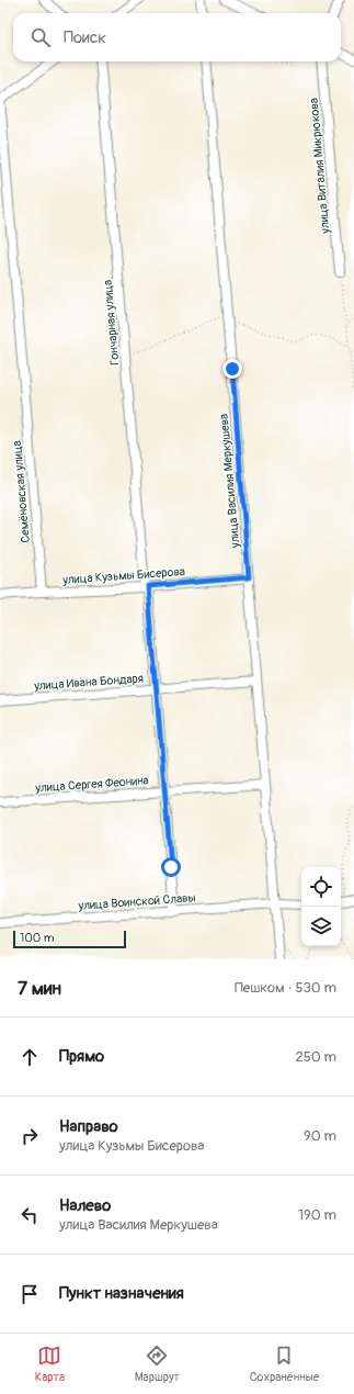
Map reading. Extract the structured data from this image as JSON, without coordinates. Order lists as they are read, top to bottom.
{
  "streets": {
    "street": [
      "улица Виталия Микрюкова",
      "Гончарная улица",
      "улица Василия Меркушева",
      "Семёновская улица",
      "улица Кузьмы Бисерова",
      "улица Ивана Бондаря",
      "улица Сергея Феонина",
      "улица Воинской Славы"
    ]
  },
  "crossings": [
    ["Гончарная улица", "улица Кузьмы Бисерова"],
    ["Гончарная улица", "улица Ивана Бондаря"],
    ["Гончарная улица", "улица Сергея Феонина"],
    ["Гончарная улица", "улица Воинской Славы"],
    ["улица Василия Меркушева", "улица Кузьмы Бисерова"],
    ["улица Василия Меркушева", "улица Ивана Бондаря"],
    ["улица Василия Меркушева", "улица Сергея Феонина"],
    ["улица Василия Меркушева", "улица Воинской Славы"],
    ["Семёновская улица", "улица Кузьмы Бисерова"]
  ],
  "scale_bar": "100 m",
  "page": {
    "search": "Поиск",
    "scale": "100 m",
    "heading": ["7 мин", "Пешком · 530 m"],
    "list": [
      ["Прямо", "250 m"],
      ["Направо", "улица Кузьмы Бисерова", "90 m"],
      ["Налево", "улица Василия Меркушева", "190 m"],
      "Пункт назначения"
    ],
    "nav": ["Карта", "Маршрут", "Сохранённые"]
  }
}
